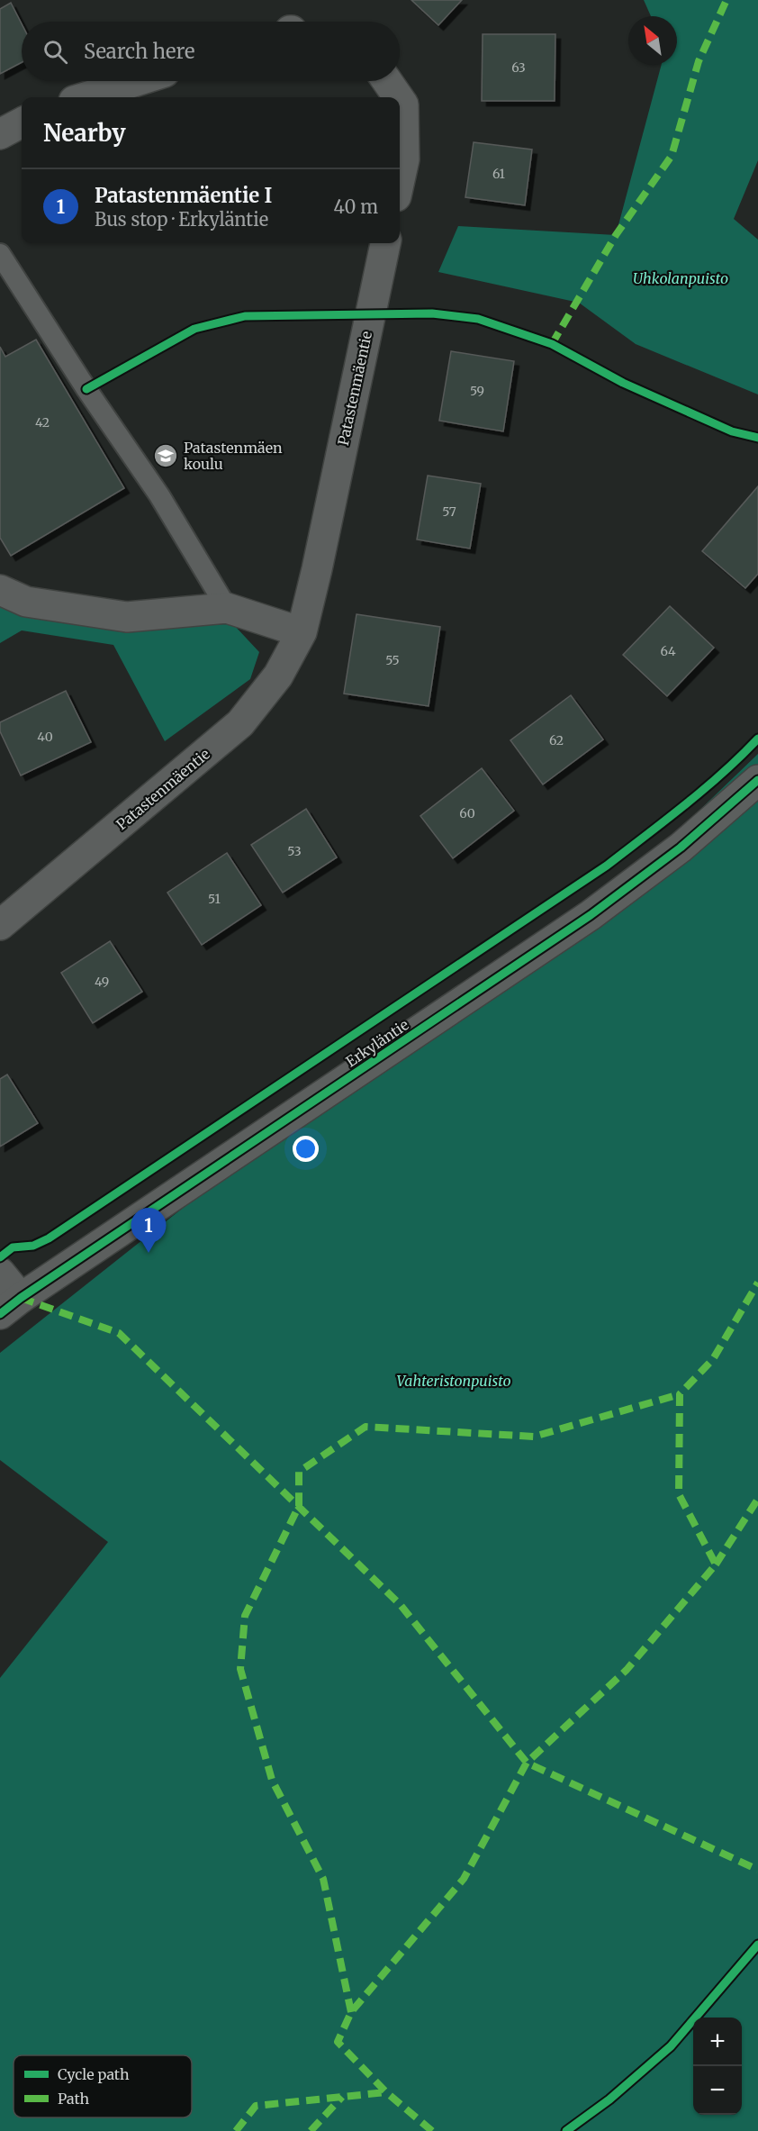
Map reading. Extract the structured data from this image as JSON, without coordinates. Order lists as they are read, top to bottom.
{
  "streets": {
    "street": ["Patastenmäentie", "Erkyläntie"]
  },
  "parks": ["Uhkolanpuisto", "Vahteristonpuisto"],
  "places": {
    "school or university": ["Patastenmäen koulu"]
  },
  "house_numbers": [
    "63",
    "61",
    "59",
    "42",
    "57",
    "64",
    "55",
    "40",
    "62",
    "60",
    "53",
    "51",
    "49"
  ],
  "legend": ["Cycle path", "Path"],
  "north": "top left",
  "page": {
    "search": "Search here",
    "heading": "Nearby",
    "list": [
      {
        "mark": "1",
        "name": "Patastenmäentie I",
        "note": "Bus stop · Erkyläntie",
        "value": "40 m"
      }
    ],
    "pins": "1",
    "map_buttons": ["+", "−"]
  }
}
